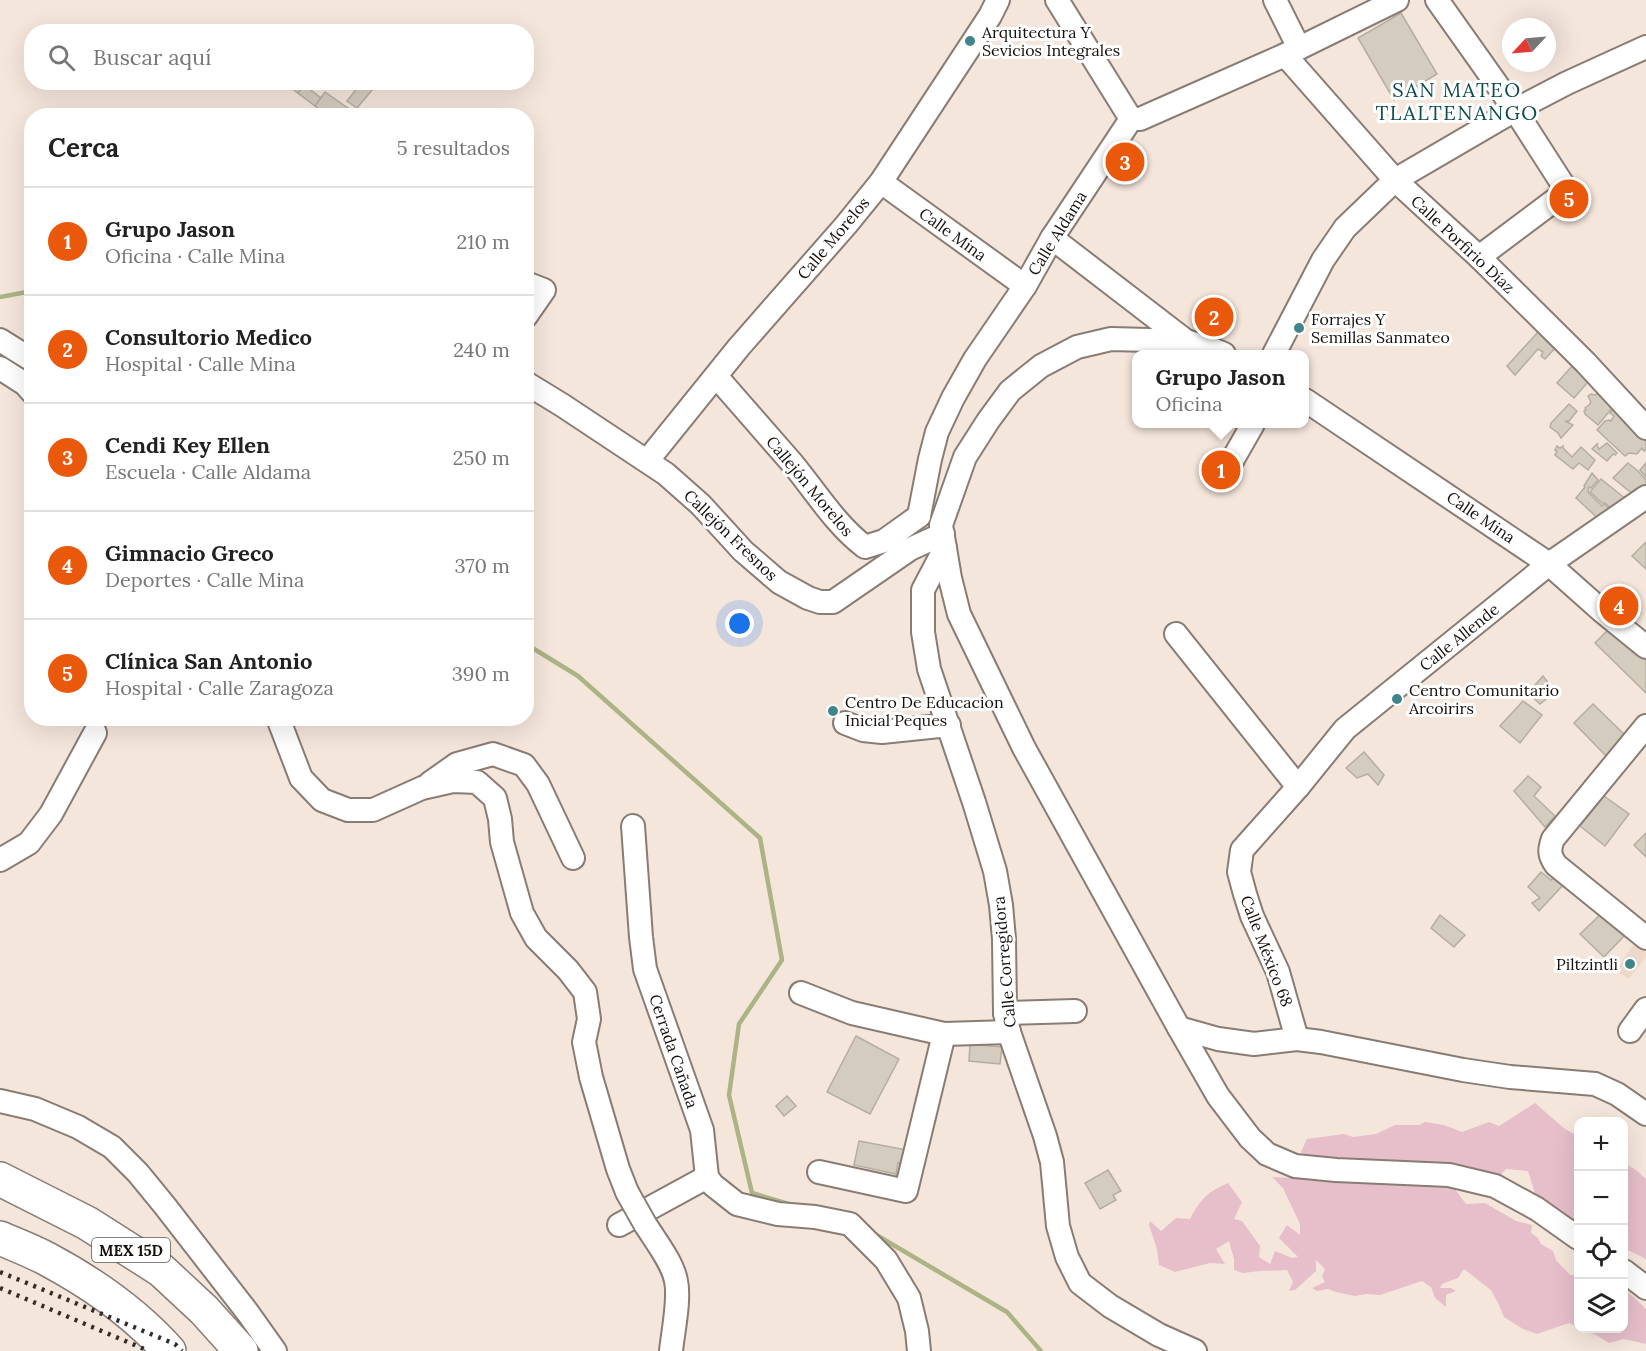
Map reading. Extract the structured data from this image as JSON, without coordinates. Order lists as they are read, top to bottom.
{
  "streets": {
    "highway": ["MEX 15D"],
    "street": [
      "Calle Aldama",
      "Calle Mina",
      "Calle Morelos",
      "Calle Porfirio Díaz",
      "Callejón Morelos",
      "Callejón Fresnos",
      "Calle Allende",
      "Calle México 68",
      "Calle Corregidora",
      "Cerrada Cañada"
    ]
  },
  "crossings": [
    ["Calle Aldama", "Calle Mina"],
    ["Calle Aldama", "Callejón Morelos"],
    ["Calle Mina", "Calle Morelos"],
    ["Calle Mina", "Calle Allende"],
    ["Calle Morelos", "Callejón Morelos"],
    ["Calle Morelos", "Callejón Fresnos"],
    ["Callejón Fresnos", "Calle Corregidora"],
    ["Calle Allende", "Calle México 68"]
  ],
  "districts": ["SAN MATEO TLALTENANGO"],
  "places": [
    "Arquitectura Y Sevicios Integrales",
    "Forrajes Y Semillas Sanmateo",
    "Centro Comunitario Arcoirirs",
    "Centro De Educacion Inicial Peques",
    "Piltzintli"
  ],
  "north": "bottom left",
  "page": {
    "search": "Buscar aquí",
    "heading": ["Cerca", "5 resultados"],
    "pins": [
      "3",
      "5",
      "2",
      "1",
      "4"
    ],
    "list": [
      {
        "mark": "1",
        "name": "Grupo Jason",
        "note": "Oficina · Calle Mina",
        "value": "210 m"
      },
      {
        "mark": "2",
        "name": "Consultorio Medico",
        "note": "Hospital · Calle Mina",
        "value": "240 m"
      },
      {
        "mark": "3",
        "name": "Cendi Key Ellen",
        "note": "Escuela · Calle Aldama",
        "value": "250 m"
      },
      {
        "mark": "4",
        "name": "Gimnacio Greco",
        "note": "Deportes · Calle Mina",
        "value": "370 m"
      },
      {
        "mark": "5",
        "name": "Clínica San Antonio",
        "note": "Hospital · Calle Zaragoza",
        "value": "390 m"
      }
    ],
    "popup": ["Grupo Jason", "Oficina"],
    "map_buttons": ["+", "−"]
  }
}
